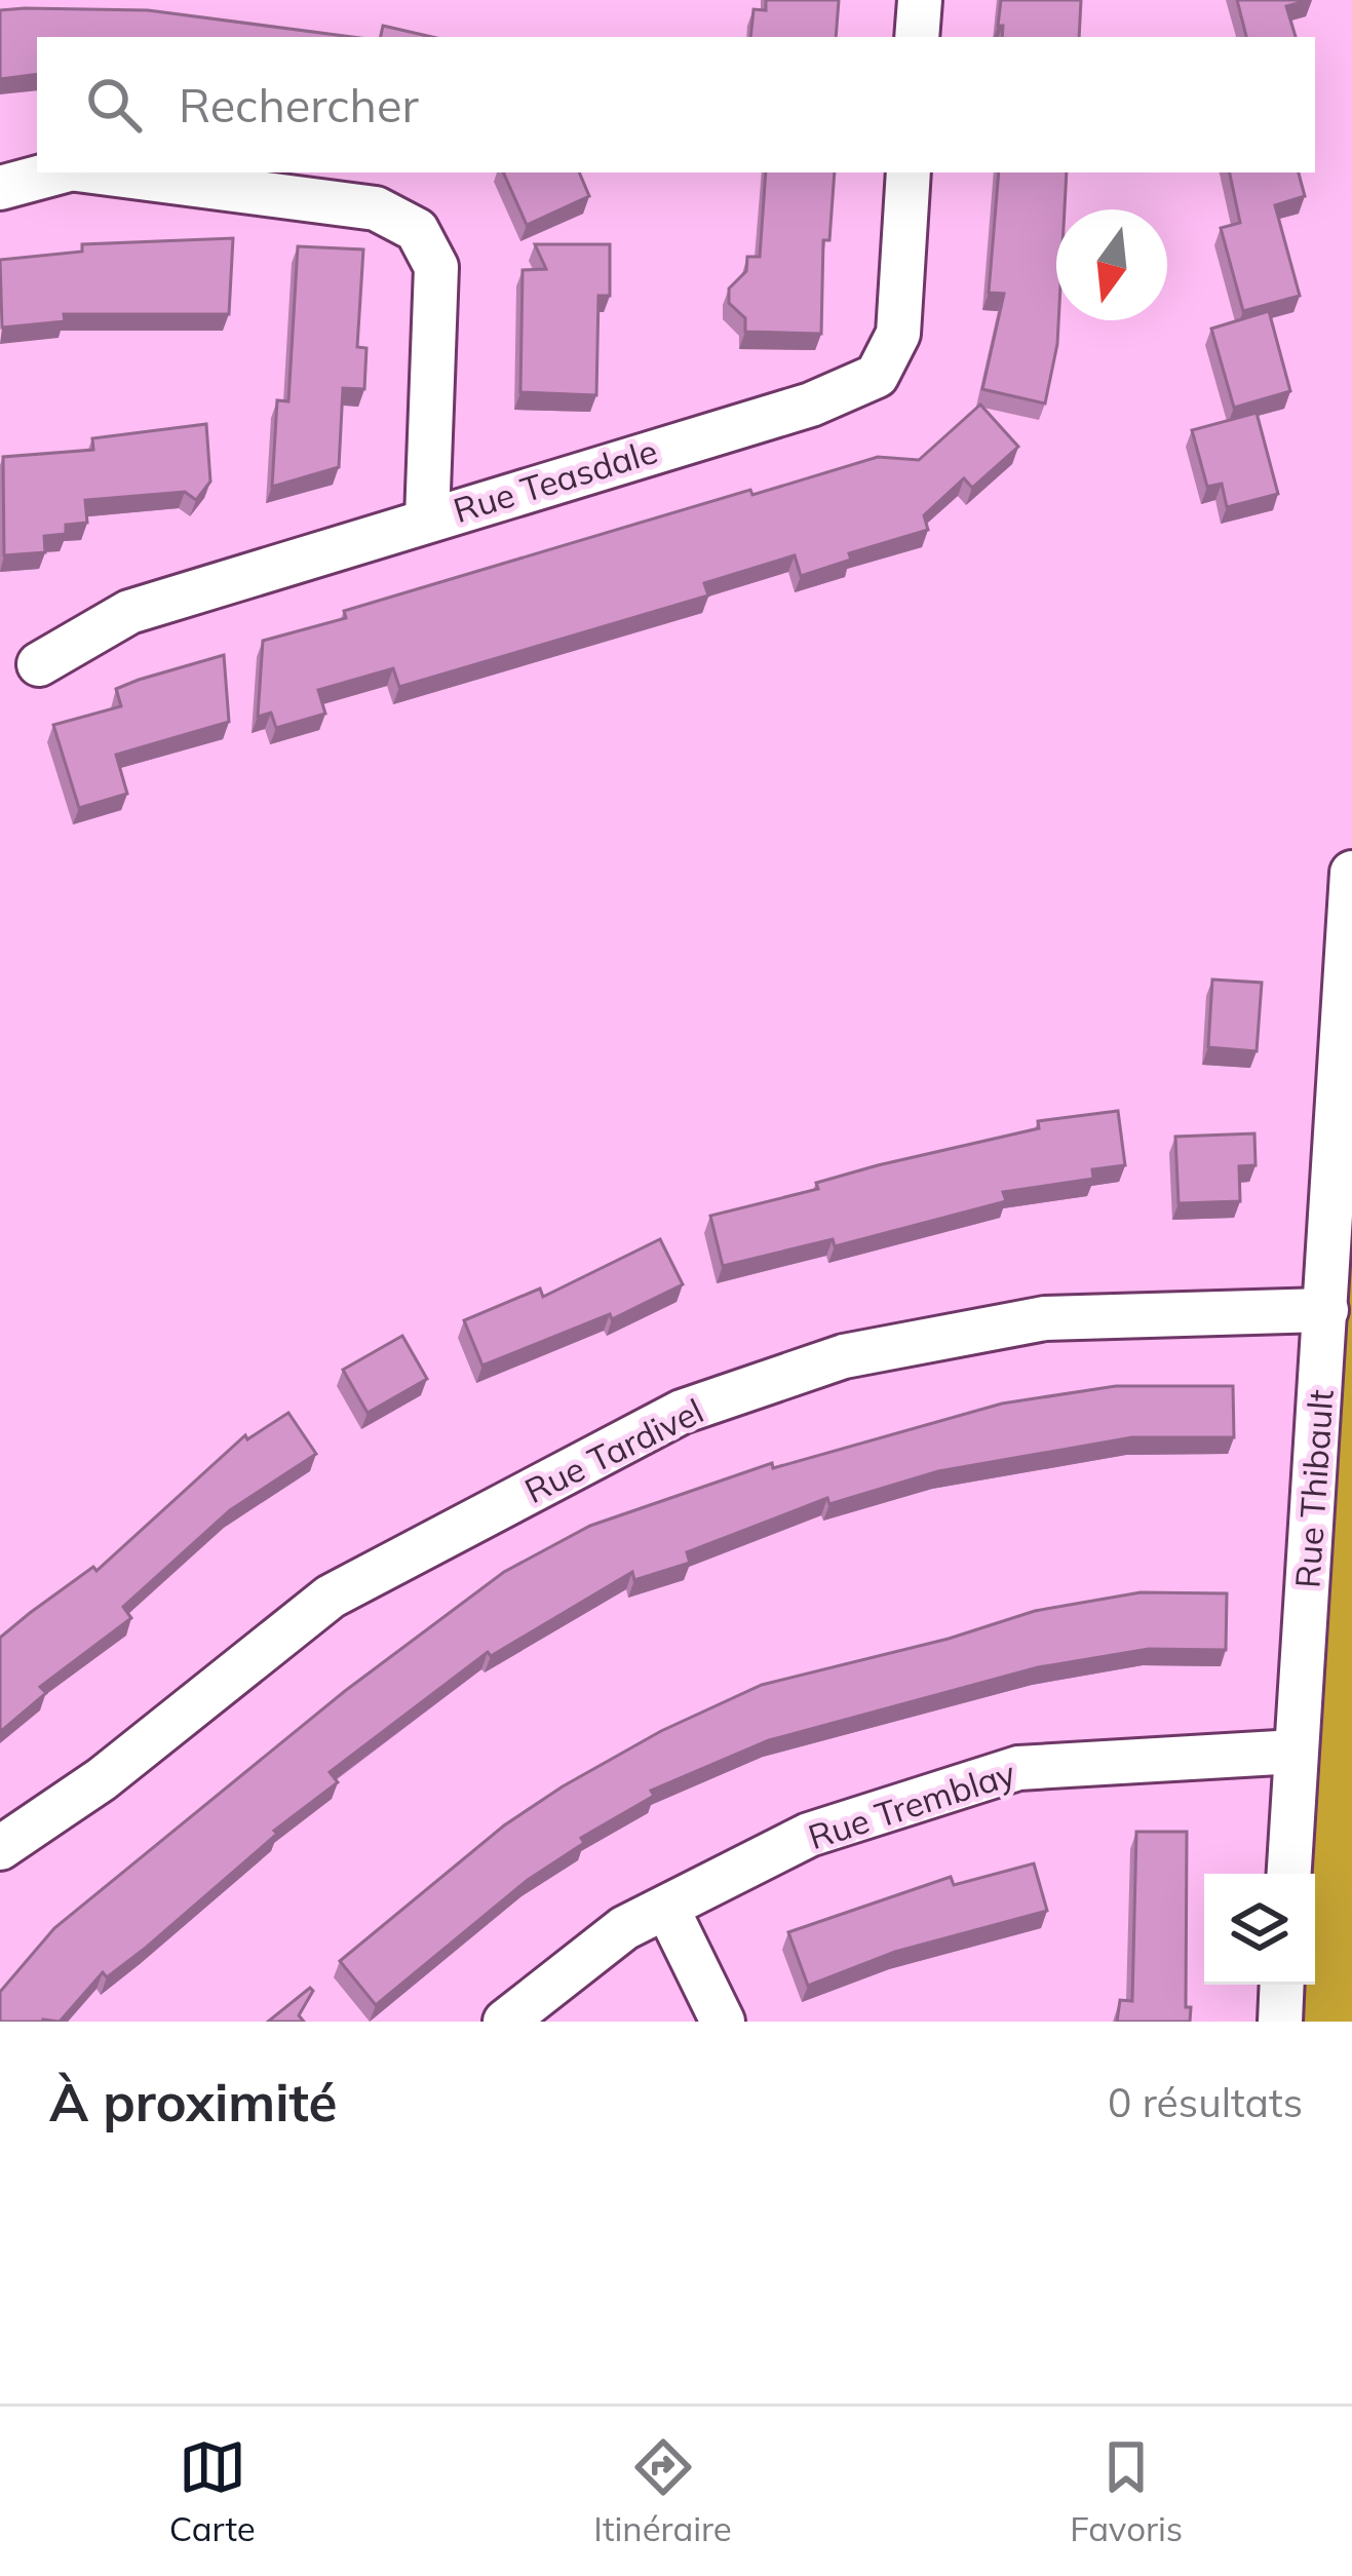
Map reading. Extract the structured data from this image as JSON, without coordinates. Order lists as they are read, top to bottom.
{
  "streets": {
    "street": [
      "Rue Teasdale",
      "Rue Tardivel",
      "Rue Thibault",
      "Rue Tremblay"
    ]
  },
  "crossings": [
    ["Rue Tardivel", "Rue Thibault"],
    ["Rue Thibault", "Rue Tremblay"]
  ],
  "north": "bottom",
  "page": {
    "search": "Rechercher",
    "heading": ["À proximité", "0 résultats"],
    "nav": ["Carte", "Itinéraire", "Favoris"]
  }
}
